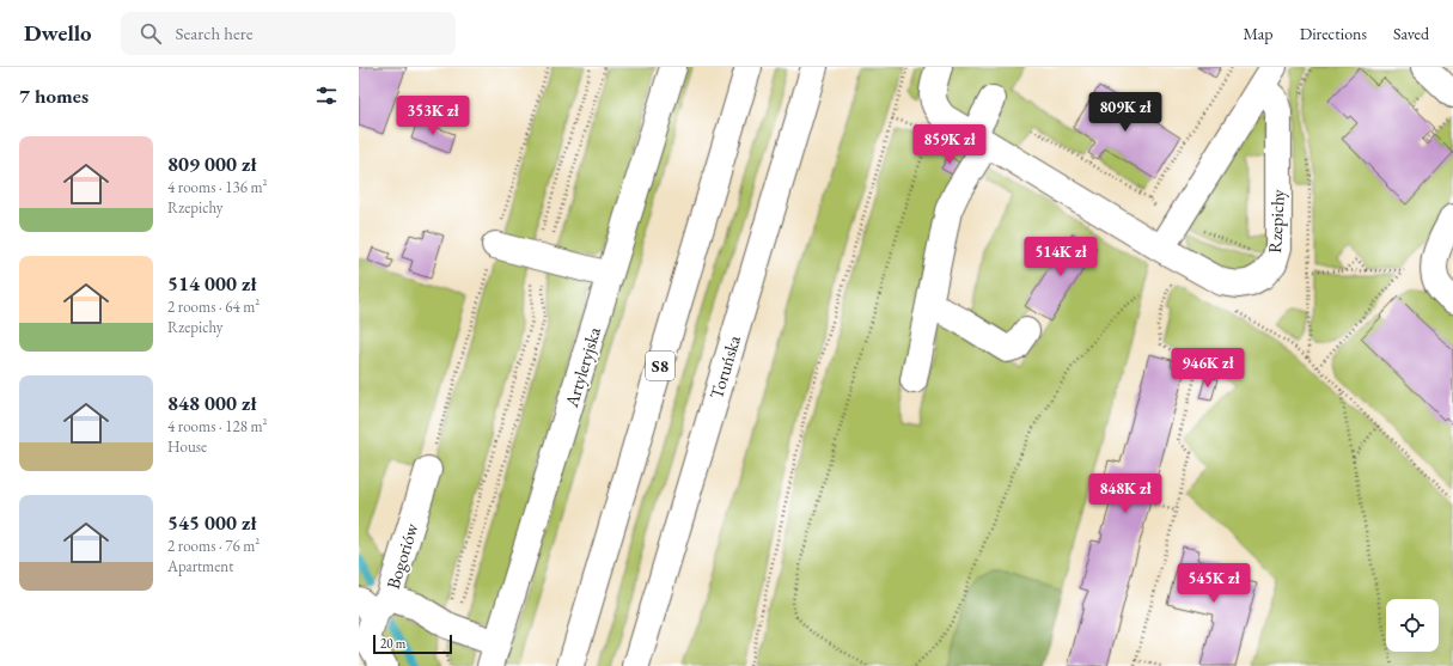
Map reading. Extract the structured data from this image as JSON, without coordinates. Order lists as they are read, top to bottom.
{
  "streets": {
    "main road": [
      "Rzepichy",
      "S8",
      "Artyleryjska",
      "Toruńska",
      "Bogoriów"
    ]
  },
  "scale_bar": "20 m",
  "page": {
    "header": "Dwello",
    "search": "Search here",
    "nav": ["Map", "Directions", "Saved"],
    "heading": "7 homes",
    "price": [
      "809K zł",
      "353K zł",
      "859K zł",
      "514K zł",
      "946K zł",
      "848K zł",
      "545K zł"
    ],
    "list": [
      {
        "name": "809 000 zł",
        "note": "4 rooms · 136 m² · Rzepichy"
      },
      {
        "name": "514 000 zł",
        "note": "2 rooms · 64 m² · Rzepichy"
      },
      {
        "name": "848 000 zł",
        "note": "4 rooms · 128 m² · House"
      },
      {
        "name": "545 000 zł",
        "note": "2 rooms · 76 m² · Apartment"
      }
    ],
    "scale": "20 m"
  }
}
